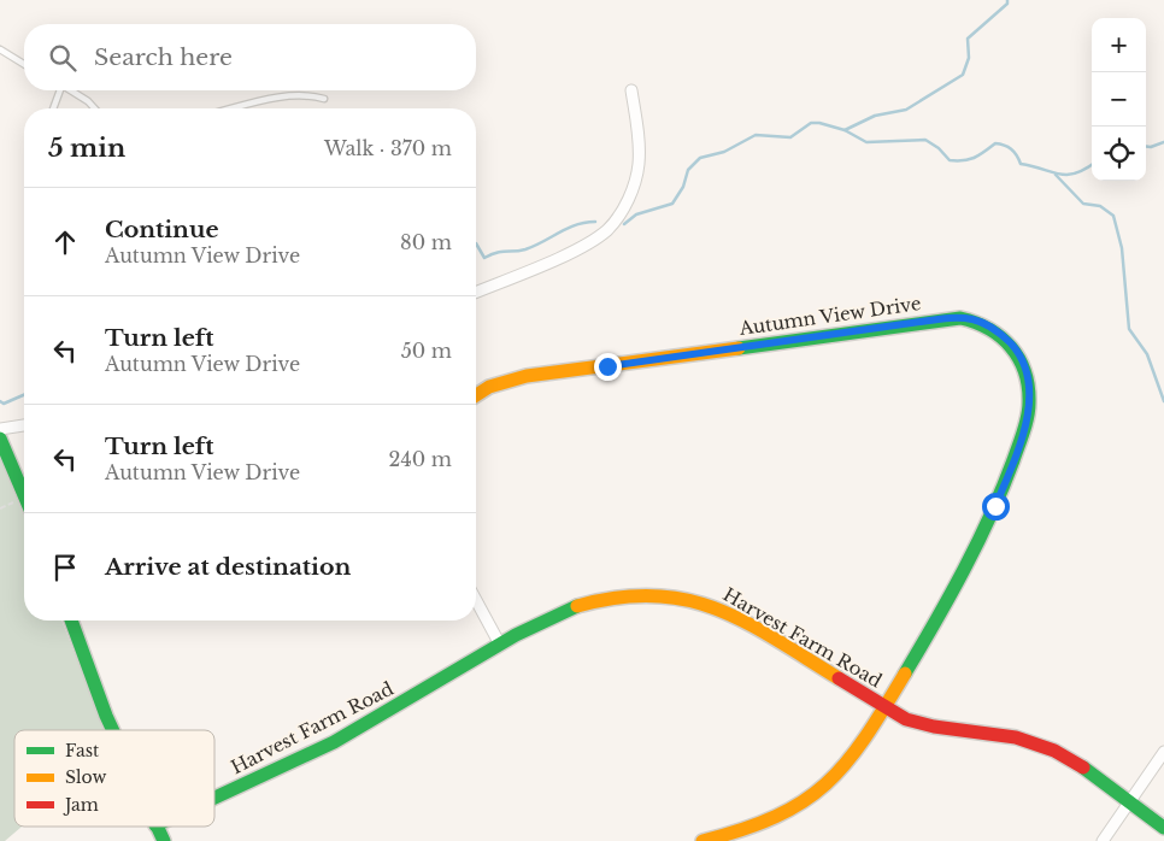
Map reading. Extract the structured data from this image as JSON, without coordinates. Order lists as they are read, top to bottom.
{
  "streets": {
    "street": ["Autumn View Drive", "Harvest Farm Road"]
  },
  "crossings": [
    ["Autumn View Drive", "Harvest Farm Road"]
  ],
  "legend": ["Fast", "Slow", "Jam"],
  "page": {
    "map_buttons": ["+", "−"],
    "search": "Search here",
    "heading": ["5 min", "Walk · 370 m"],
    "list": [
      ["Continue", "Autumn View Drive", "80 m"],
      ["Turn left", "Autumn View Drive", "50 m"],
      ["Turn left", "Autumn View Drive", "240 m"],
      "Arrive at destination"
    ]
  }
}
